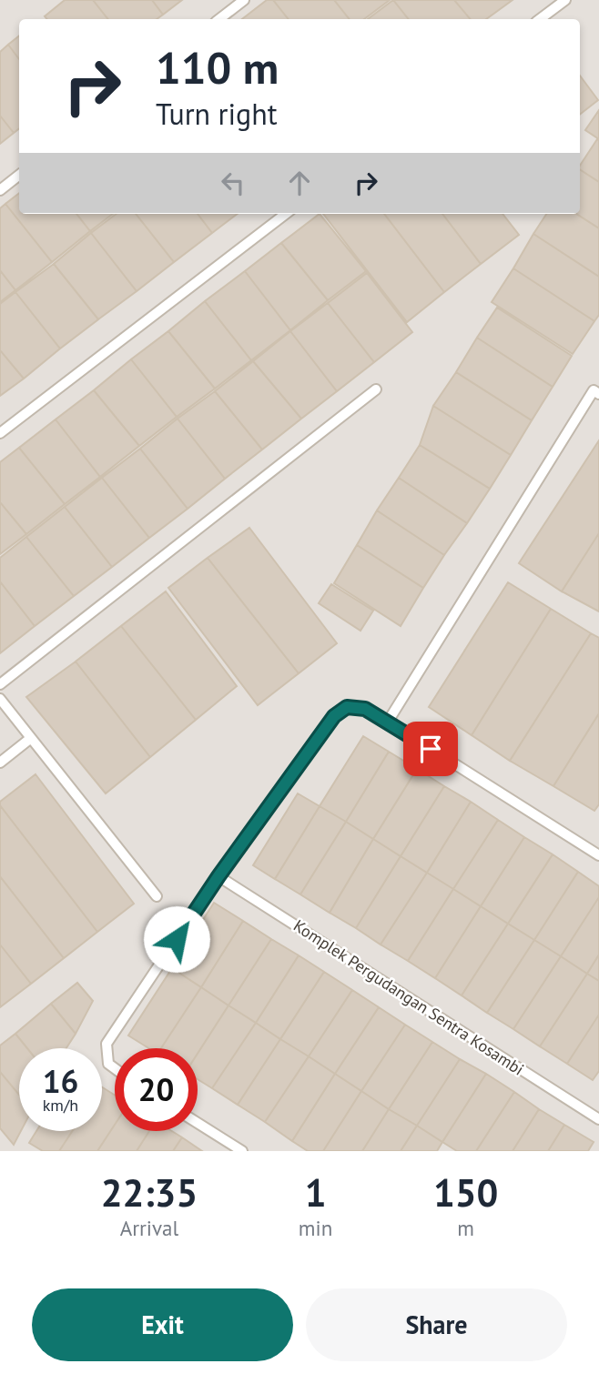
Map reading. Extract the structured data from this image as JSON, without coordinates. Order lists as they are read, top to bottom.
{
  "streets": {
    "lane": ["Komplek Pergudangan Sentra Kosambi"]
  },
  "page": {
    "turn": ["110 m", "Turn right"],
    "speed": "16 km/h",
    "limit": "20",
    "eta": [
      "22:35",
      "Arrival",
      "1",
      "min",
      "150",
      "m"
    ],
    "buttons": ["Exit", "Share"]
  }
}
